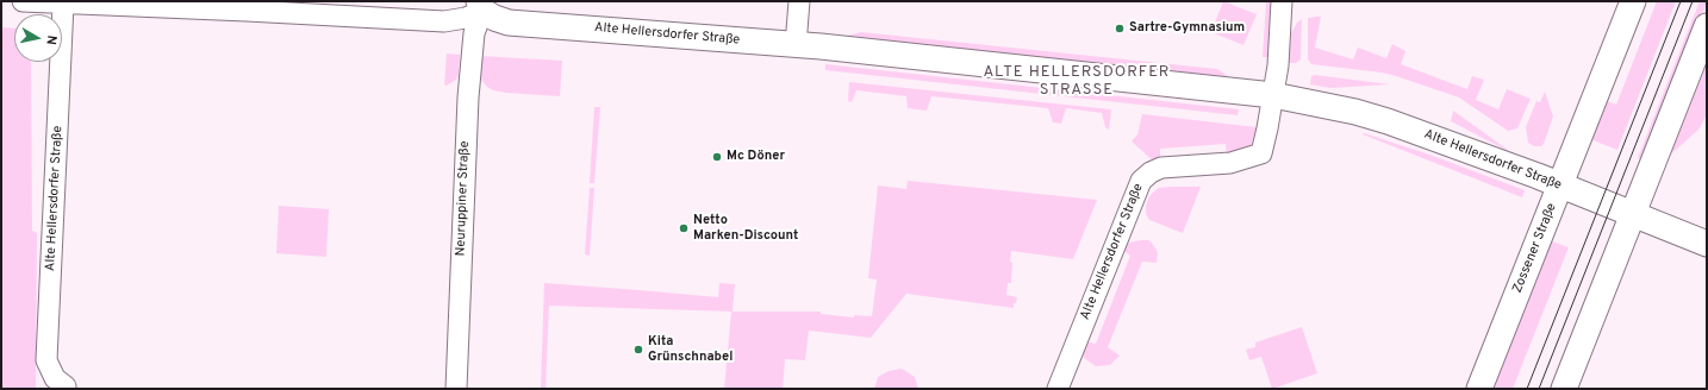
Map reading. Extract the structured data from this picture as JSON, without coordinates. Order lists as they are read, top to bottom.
{
  "streets": {
    "street": ["Alte Hellersdorfer Straße", "Neuruppiner Straße", "Zossener Straße"]
  },
  "crossings": [
    ["Alte Hellersdorfer Straße", "Neuruppiner Straße"],
    ["Alte Hellersdorfer Straße", "Zossener Straße"]
  ],
  "districts": ["ALTE HELLERSDORFER STRASSE"],
  "places": [
    "Sartre-Gymnasium",
    "Mc Döner",
    "Netto Marken-Discount",
    "Kita Grünschnabel"
  ],
  "north": "right"
}
